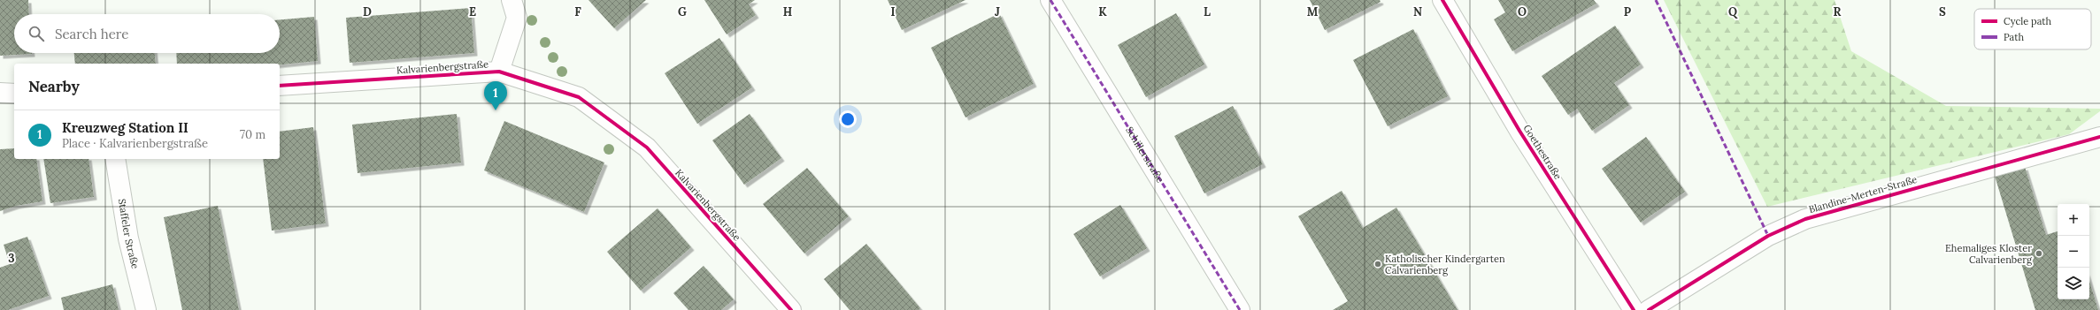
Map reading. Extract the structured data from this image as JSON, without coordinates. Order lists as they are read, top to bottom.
{
  "streets": {
    "street": [
      "Kalvarienbergstraße",
      "Goethestraße",
      "Schillerstraße",
      "Blandine-Merten-Straße",
      "Staffeler Straße"
    ]
  },
  "places": ["Ehemaliges Kloster Calvarienberg", "Katholischer Kindergarten Calvarienberg"],
  "legend": ["Cycle path", "Path"],
  "page": {
    "search": "Search here",
    "heading": "Nearby",
    "pins": "1",
    "list": [
      {
        "mark": "1",
        "name": "Kreuzweg Station II",
        "note": "Place · Kalvarienbergstraße",
        "value": "70 m"
      }
    ],
    "map_buttons": ["+", "−"]
  },
  "grid": {
    "columns": [
      "D",
      "E",
      "F",
      "G",
      "H",
      "I",
      "J",
      "K",
      "L",
      "M",
      "N",
      "O",
      "P",
      "Q",
      "R",
      "S"
    ],
    "rows": ["3"]
  }
}
